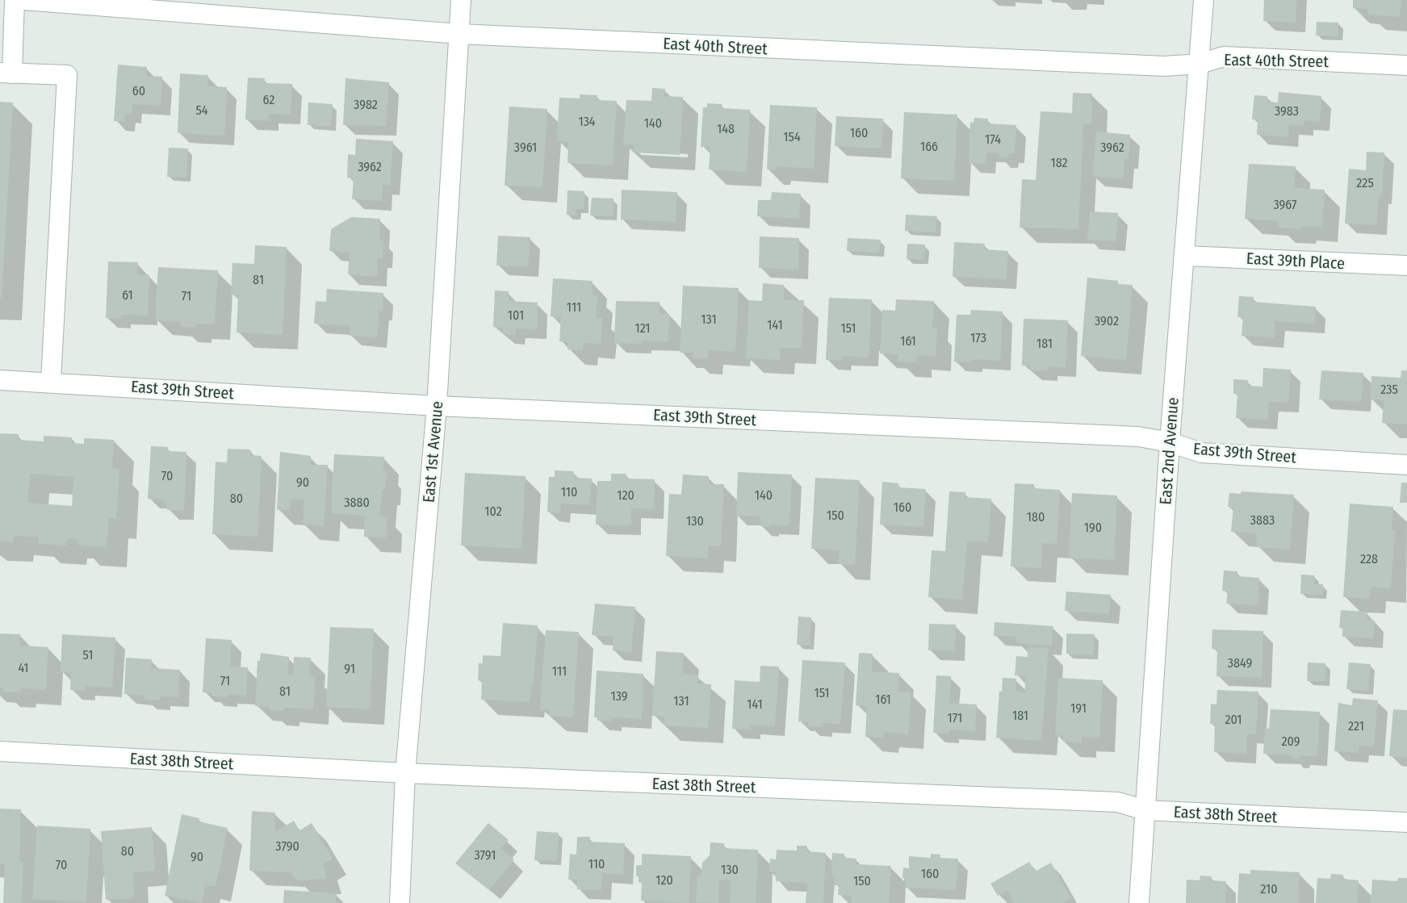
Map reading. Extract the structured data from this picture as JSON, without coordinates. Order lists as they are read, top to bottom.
{
  "streets": {
    "street": [
      "East 40th Street",
      "East 39th Place",
      "East 39th Street",
      "East 2nd Avenue",
      "East 1st Avenue",
      "East 38th Street"
    ]
  },
  "crossings": [
    ["East 40th Street", "East 2nd Avenue"],
    ["East 40th Street", "East 1st Avenue"],
    ["East 39th Place", "East 2nd Avenue"],
    ["East 39th Street", "East 2nd Avenue"],
    ["East 39th Street", "East 1st Avenue"],
    ["East 2nd Avenue", "East 38th Street"],
    ["East 1st Avenue", "East 38th Street"]
  ],
  "house_numbers": [
    "60",
    "62",
    "3982",
    "54",
    "3983",
    "134",
    "140",
    "148",
    "160",
    "154",
    "174",
    "166",
    "3961",
    "3962",
    "182",
    "3962",
    "225",
    "3967",
    "81",
    "61",
    "71",
    "111",
    "101",
    "131",
    "3902",
    "141",
    "121",
    "151",
    "173",
    "161",
    "181",
    "235",
    "70",
    "90",
    "110",
    "120",
    "140",
    "80",
    "3880",
    "160",
    "102",
    "150",
    "180",
    "3883",
    "130",
    "190",
    "228",
    "51",
    "3849",
    "41",
    "91",
    "111",
    "71",
    "81",
    "151",
    "139",
    "161",
    "131",
    "141",
    "191",
    "181",
    "171",
    "201",
    "221",
    "209",
    "3790",
    "80",
    "3791",
    "90",
    "110",
    "70",
    "130",
    "160",
    "120",
    "150",
    "210"
  ]
}
